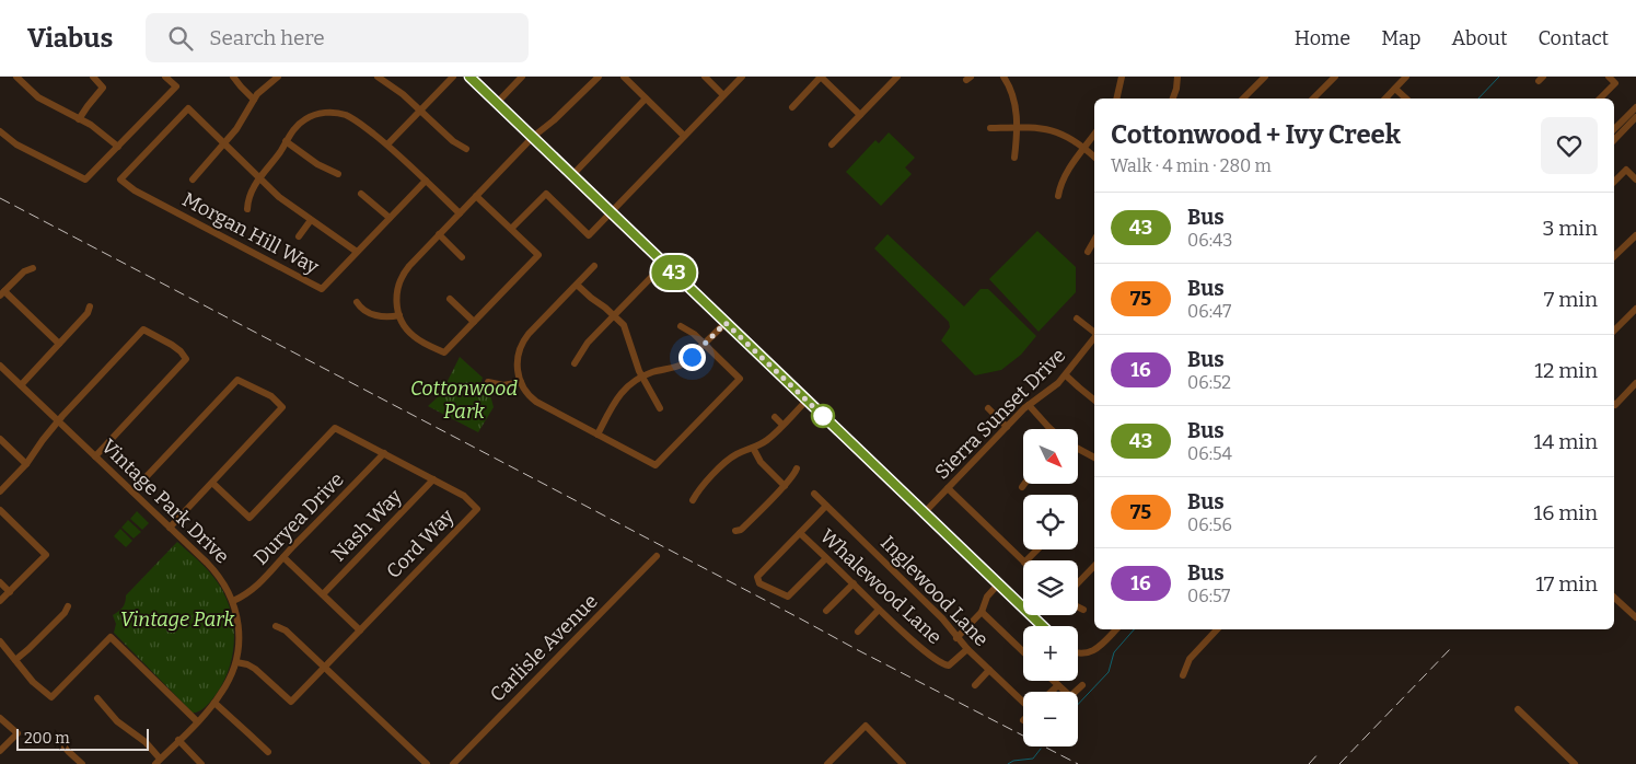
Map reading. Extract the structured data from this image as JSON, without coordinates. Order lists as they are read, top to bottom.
{
  "streets": {
    "street": [
      "Morgan Hill Way",
      "Sierra Sunset Drive",
      "Vintage Park Drive",
      "Duryea Drive",
      "Nash Way",
      "Cord Way",
      "Whalewood Lane",
      "Inglewood Lane",
      "Carlisle Avenue"
    ]
  },
  "crossings": [
    ["Vintage Park Drive", "Duryea Drive"],
    ["Vintage Park Drive", "Cord Way"],
    ["Duryea Drive", "Cord Way"],
    ["Nash Way", "Cord Way"],
    ["Whalewood Lane", "Inglewood Lane"]
  ],
  "parks": ["Cottonwood Park", "Vintage Park"],
  "lines": ["bus line 43"],
  "scale_bar": "200 m",
  "north": "bottom right",
  "page": {
    "header": "Viabus",
    "search": "Search here",
    "nav": [
      "Home",
      "Map",
      "About",
      "Contact"
    ],
    "on_map": "43",
    "heading": ["Cottonwood + Ivy Creek", "Walk · 4 min · 280 m"],
    "list": [
      {
        "mark": "43",
        "name": "Bus",
        "note": "06:43",
        "value": "3 min"
      },
      {
        "mark": "75",
        "name": "Bus",
        "note": "06:47",
        "value": "7 min"
      },
      {
        "mark": "16",
        "name": "Bus",
        "note": "06:52",
        "value": "12 min"
      },
      {
        "mark": "43",
        "name": "Bus",
        "note": "06:54",
        "value": "14 min"
      },
      {
        "mark": "75",
        "name": "Bus",
        "note": "06:56",
        "value": "16 min"
      },
      {
        "mark": "16",
        "name": "Bus",
        "note": "06:57",
        "value": "17 min"
      }
    ],
    "map_buttons": ["+", "−"],
    "scale": "200 m"
  }
}
